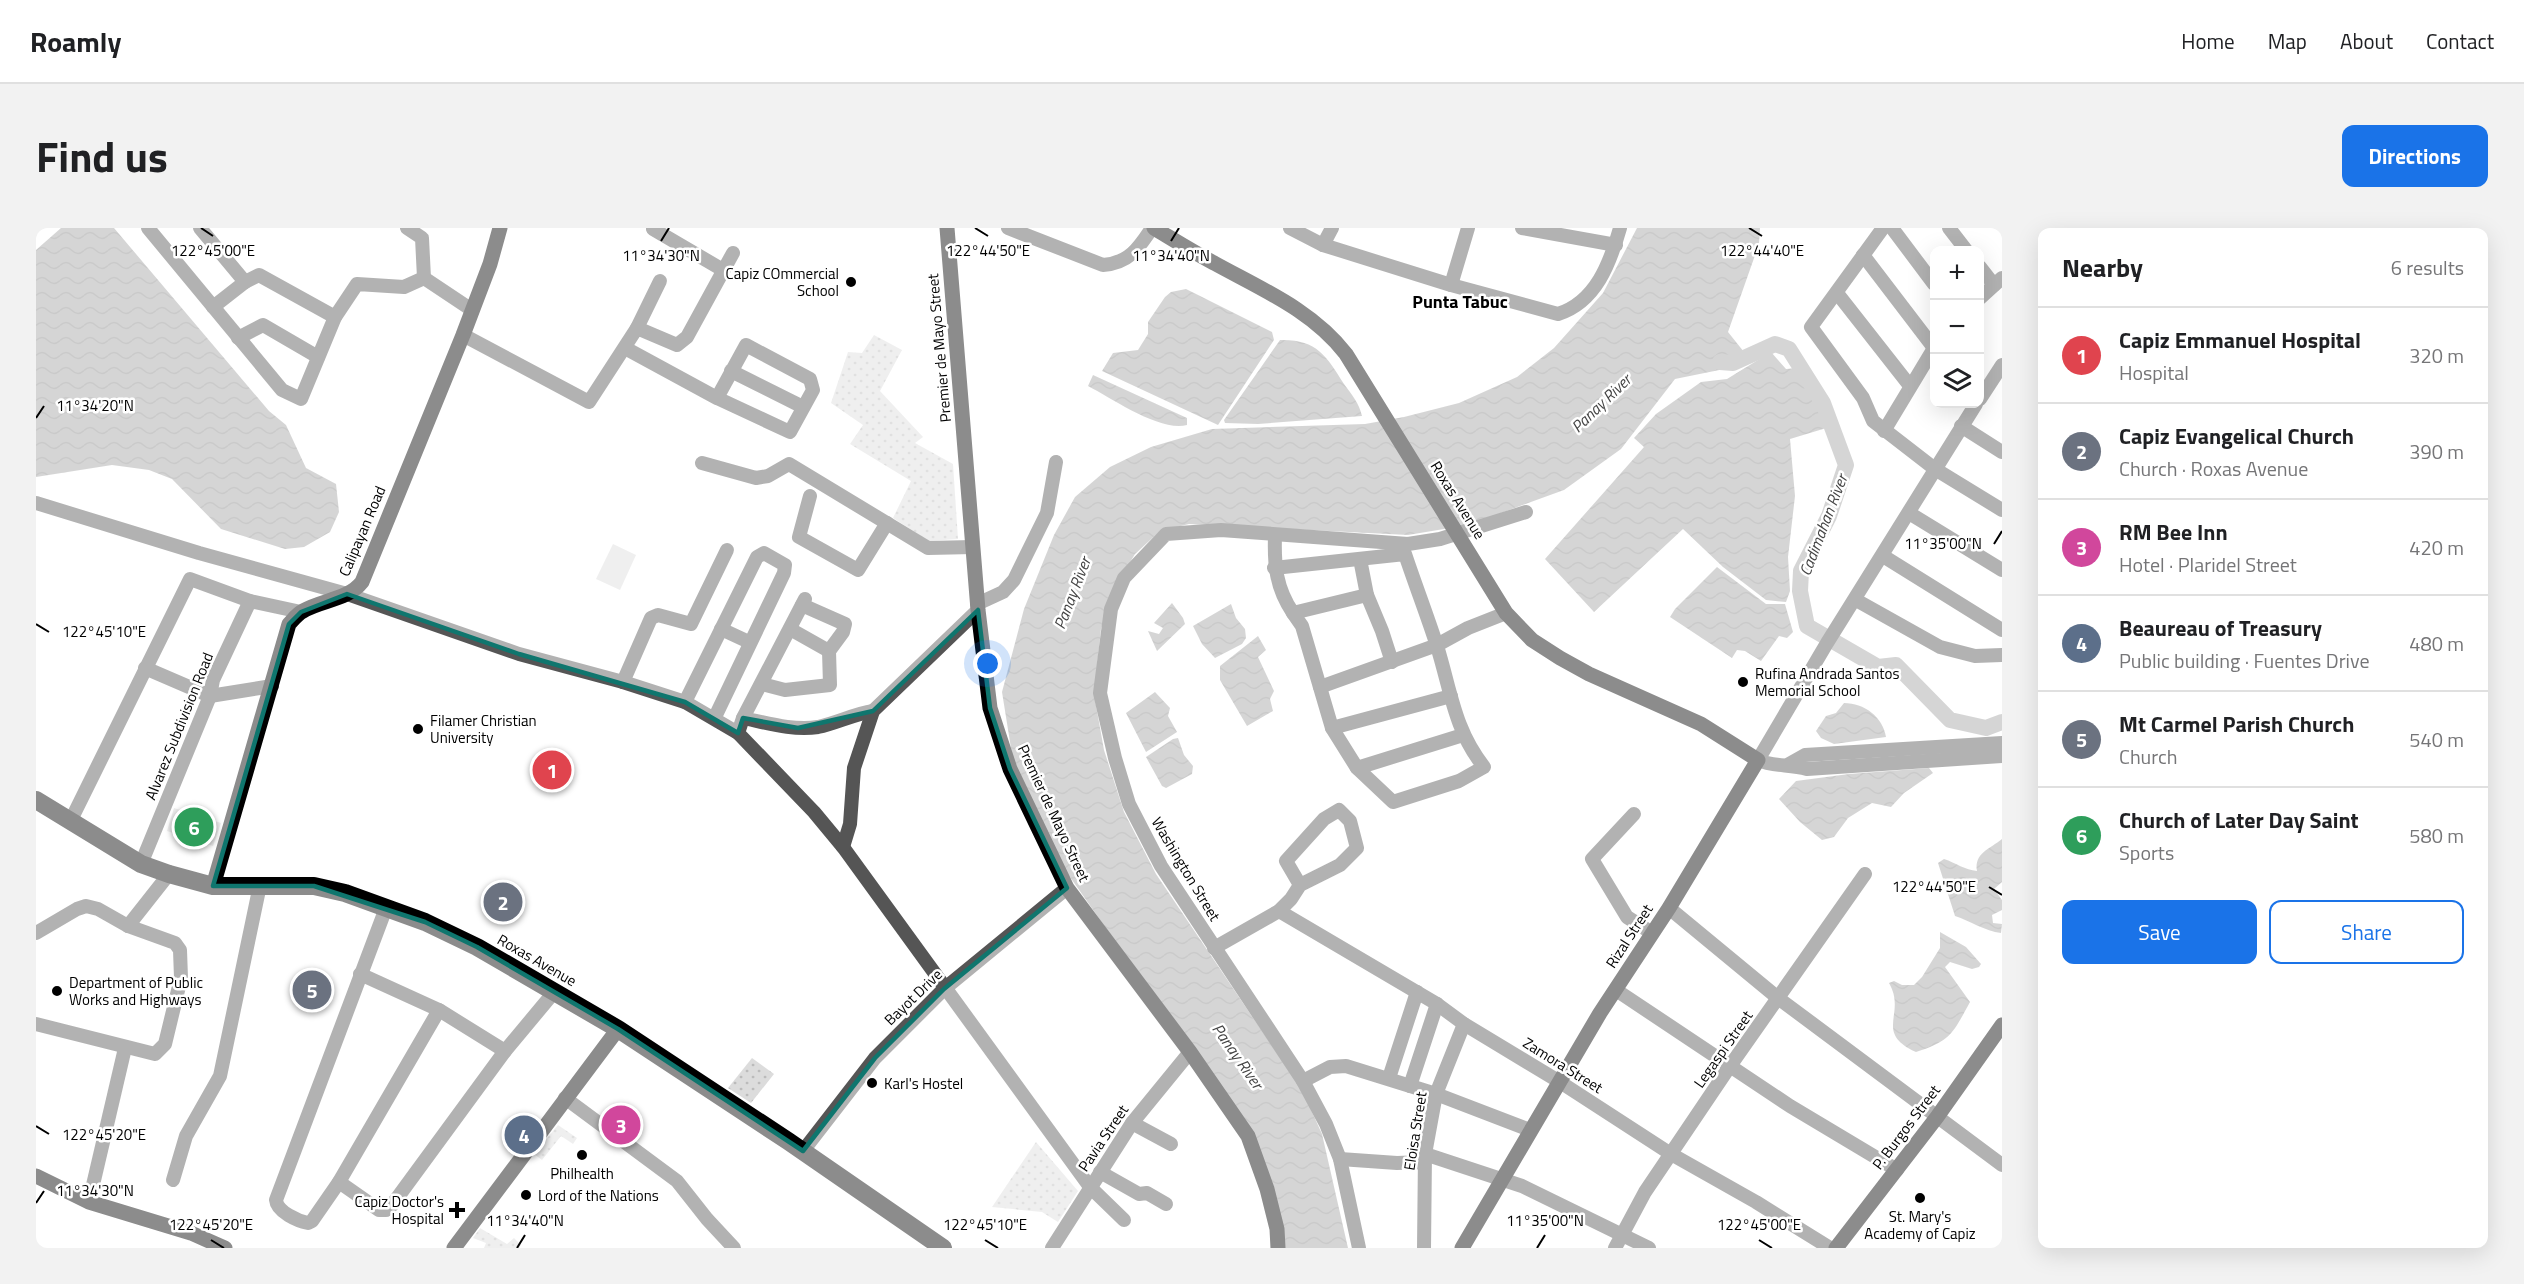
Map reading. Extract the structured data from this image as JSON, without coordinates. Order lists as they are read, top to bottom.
{
  "streets": {
    "highway": ["Roxas Avenue"],
    "main road": [
      "Premier de Mayo Street",
      "Calipayan Road",
      "Rizal Street",
      "P. Burgos Street"
    ],
    "street": [
      "Alvarez Subdivision Road",
      "Washington Street",
      "Bayot Drive",
      "Legaspi Street",
      "Zamora Street",
      "Eloisa Street",
      "Pavia Street"
    ]
  },
  "crossings": [
    ["Premier de Mayo Street", "Bayot Drive"],
    ["Premier de Mayo Street", "Pavia Street"],
    ["Roxas Avenue", "Alvarez Subdivision Road"],
    ["Roxas Avenue", "Rizal Street"],
    ["Roxas Avenue", "Bayot Drive"],
    ["Rizal Street", "Zamora Street"],
    ["Legaspi Street", "Zamora Street"],
    ["Zamora Street", "Eloisa Street"]
  ],
  "districts": ["Punta Tabuc"],
  "water": ["Panay River", "Cadimahan River"],
  "places": {
    "other": [
      "Capiz COmmercial School",
      "Rufina Andrada Santos Memorial School",
      "Filamer Christian University",
      "Department of Public Works and Highways",
      "Karl's Hostel",
      "Philhealth",
      "Lord of the Nations",
      "St. Mary's Academy of Capiz"
    ],
    "health": ["Capiz Doctor's Hospital"]
  },
  "page": {
    "header": "Roamly",
    "nav": [
      "Home",
      "Map",
      "About",
      "Contact"
    ],
    "title": "Find us",
    "buttons": [
      "Directions",
      ["Save", "Share"]
    ],
    "heading": ["Nearby", "6 results"],
    "map_buttons": ["+", "−"],
    "list": [
      {
        "mark": "1",
        "name": "Capiz Emmanuel Hospital",
        "note": "Hospital",
        "value": "320 m"
      },
      {
        "mark": "2",
        "name": "Capiz Evangelical Church",
        "note": "Church · Roxas Avenue",
        "value": "390 m"
      },
      {
        "mark": "3",
        "name": "RM Bee Inn",
        "note": "Hotel · Plaridel Street",
        "value": "420 m"
      },
      {
        "mark": "4",
        "name": "Beaureau of Treasury",
        "note": "Public building · Fuentes Drive",
        "value": "480 m"
      },
      {
        "mark": "5",
        "name": "Mt Carmel Parish Church",
        "note": "Church",
        "value": "540 m"
      },
      {
        "mark": "6",
        "name": "Church of Later Day Saint",
        "note": "Sports",
        "value": "580 m"
      }
    ],
    "pins": [
      "1",
      "6",
      "2",
      "5",
      "3",
      "4"
    ]
  },
  "coordinates": [
    "122°45'00\"E",
    "122°44'50\"E",
    "122°44'40\"E",
    "11°34'30\"N",
    "11°34'40\"N",
    "11°34'20\"N",
    "11°35'00\"N",
    "122°45'10\"E",
    "122°45'20\"E"
  ]
}
